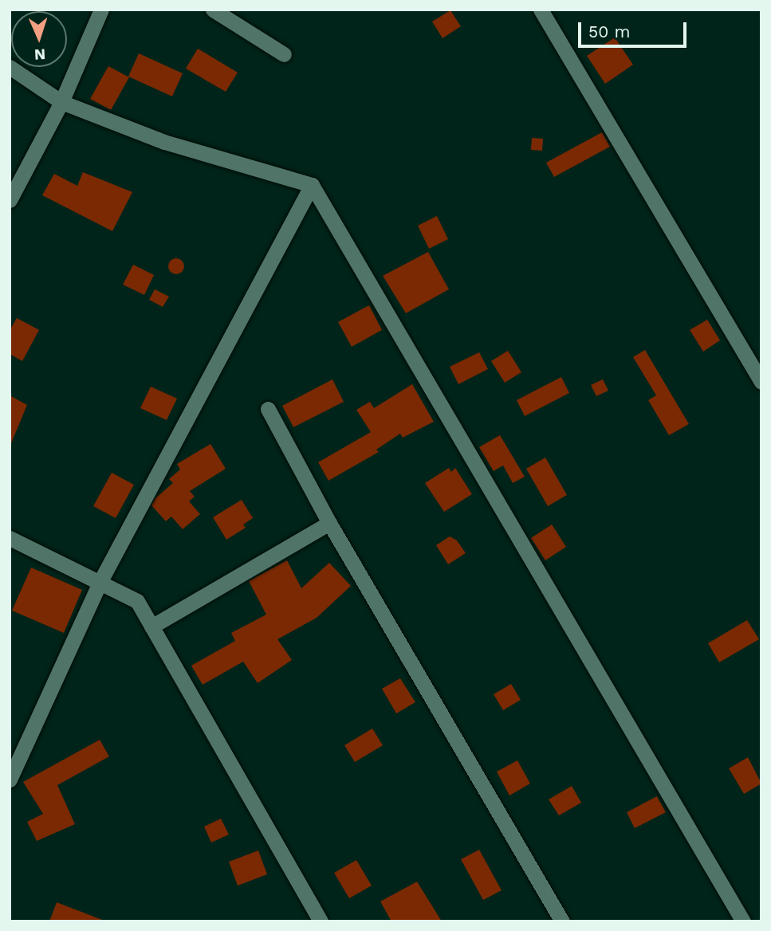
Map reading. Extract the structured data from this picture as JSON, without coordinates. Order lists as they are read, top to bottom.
{
  "scale_bar": "50 m",
  "north": "bottom"
}
